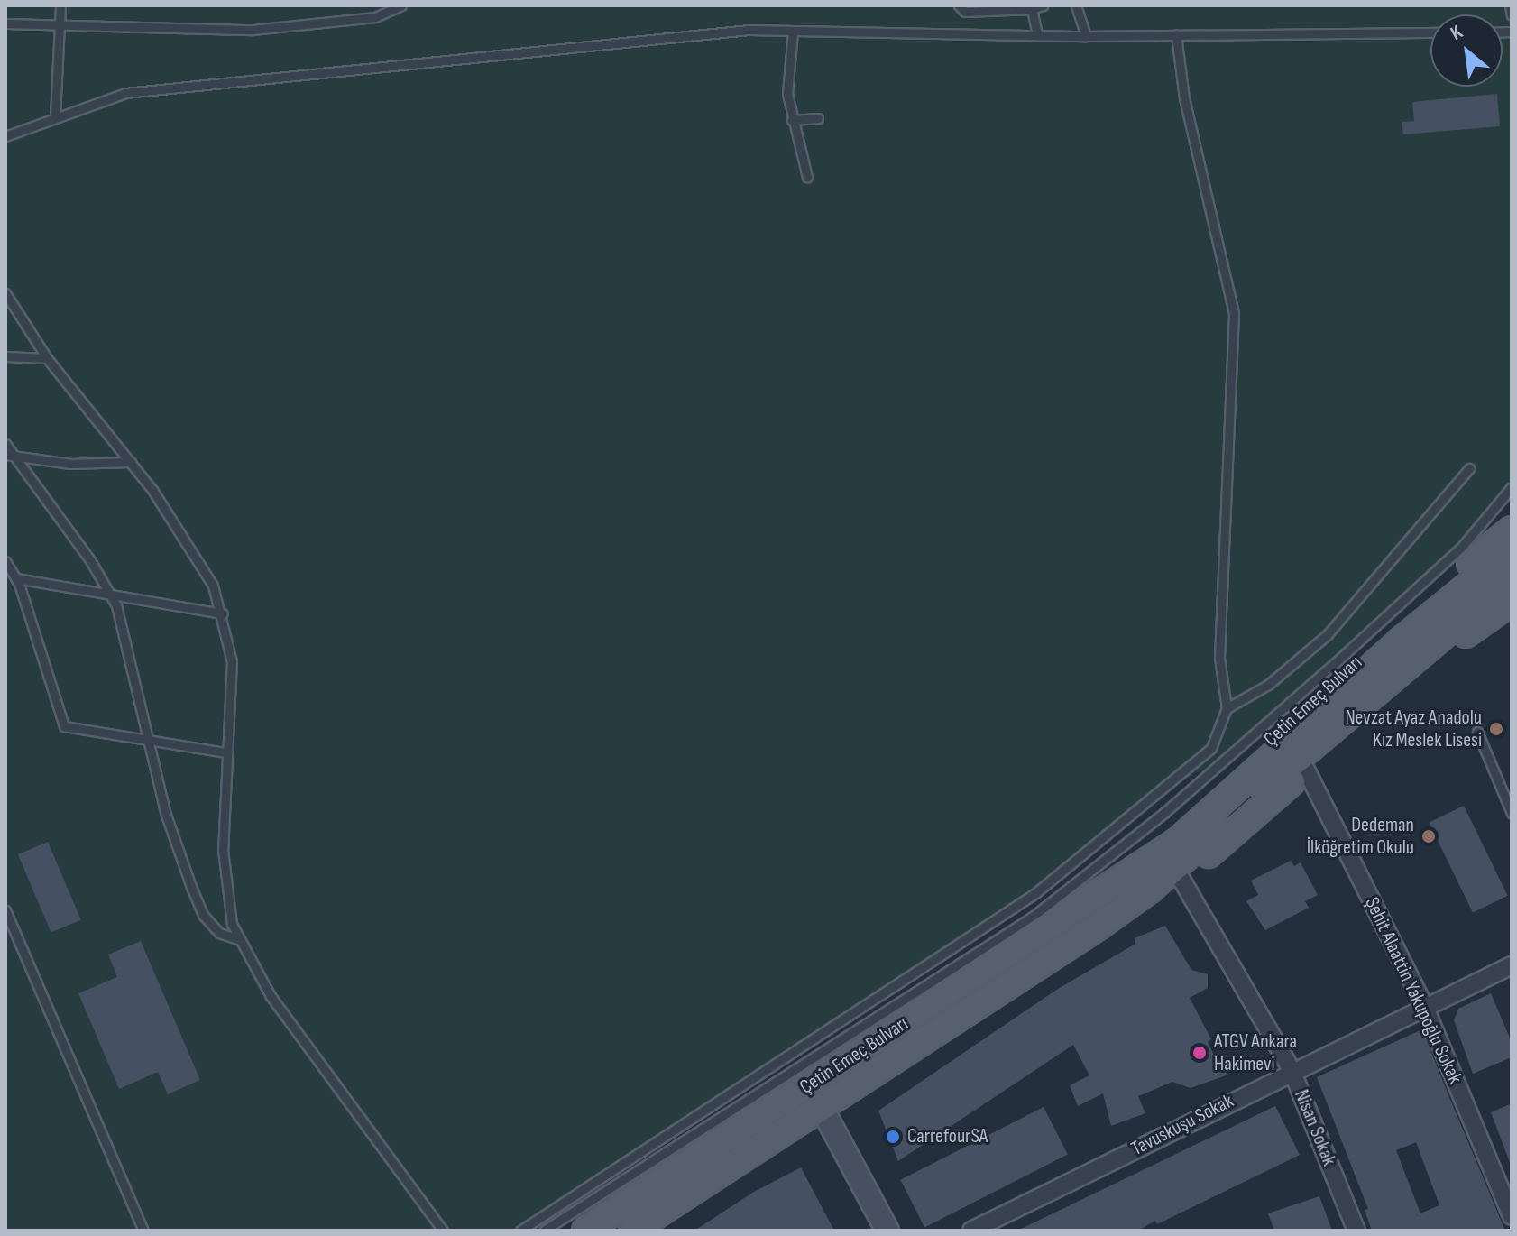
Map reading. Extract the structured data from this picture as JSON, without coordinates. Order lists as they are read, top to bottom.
{
  "streets": {
    "main road": ["Çetin Emeç Bulvarı"],
    "street": ["Şehit Alaattin Yakupoğlu Sokak", "Tavuskuşu Sokak", "Nisan Sokak"]
  },
  "crossings": [
    ["Çetin Emeç Bulvarı", "Şehit Alaattin Yakupoğlu Sokak"],
    ["Çetin Emeç Bulvarı", "Nisan Sokak"],
    ["Şehit Alaattin Yakupoğlu Sokak", "Tavuskuşu Sokak"],
    ["Tavuskuşu Sokak", "Nisan Sokak"]
  ],
  "places": [
    "Nevzat Ayaz Anadolu Kız Meslek Lisesi",
    "Dedeman İlköğretim Okulu",
    "ATGV Ankara Hakimevi",
    "CarrefourSA"
  ],
  "north": "top left"
}
